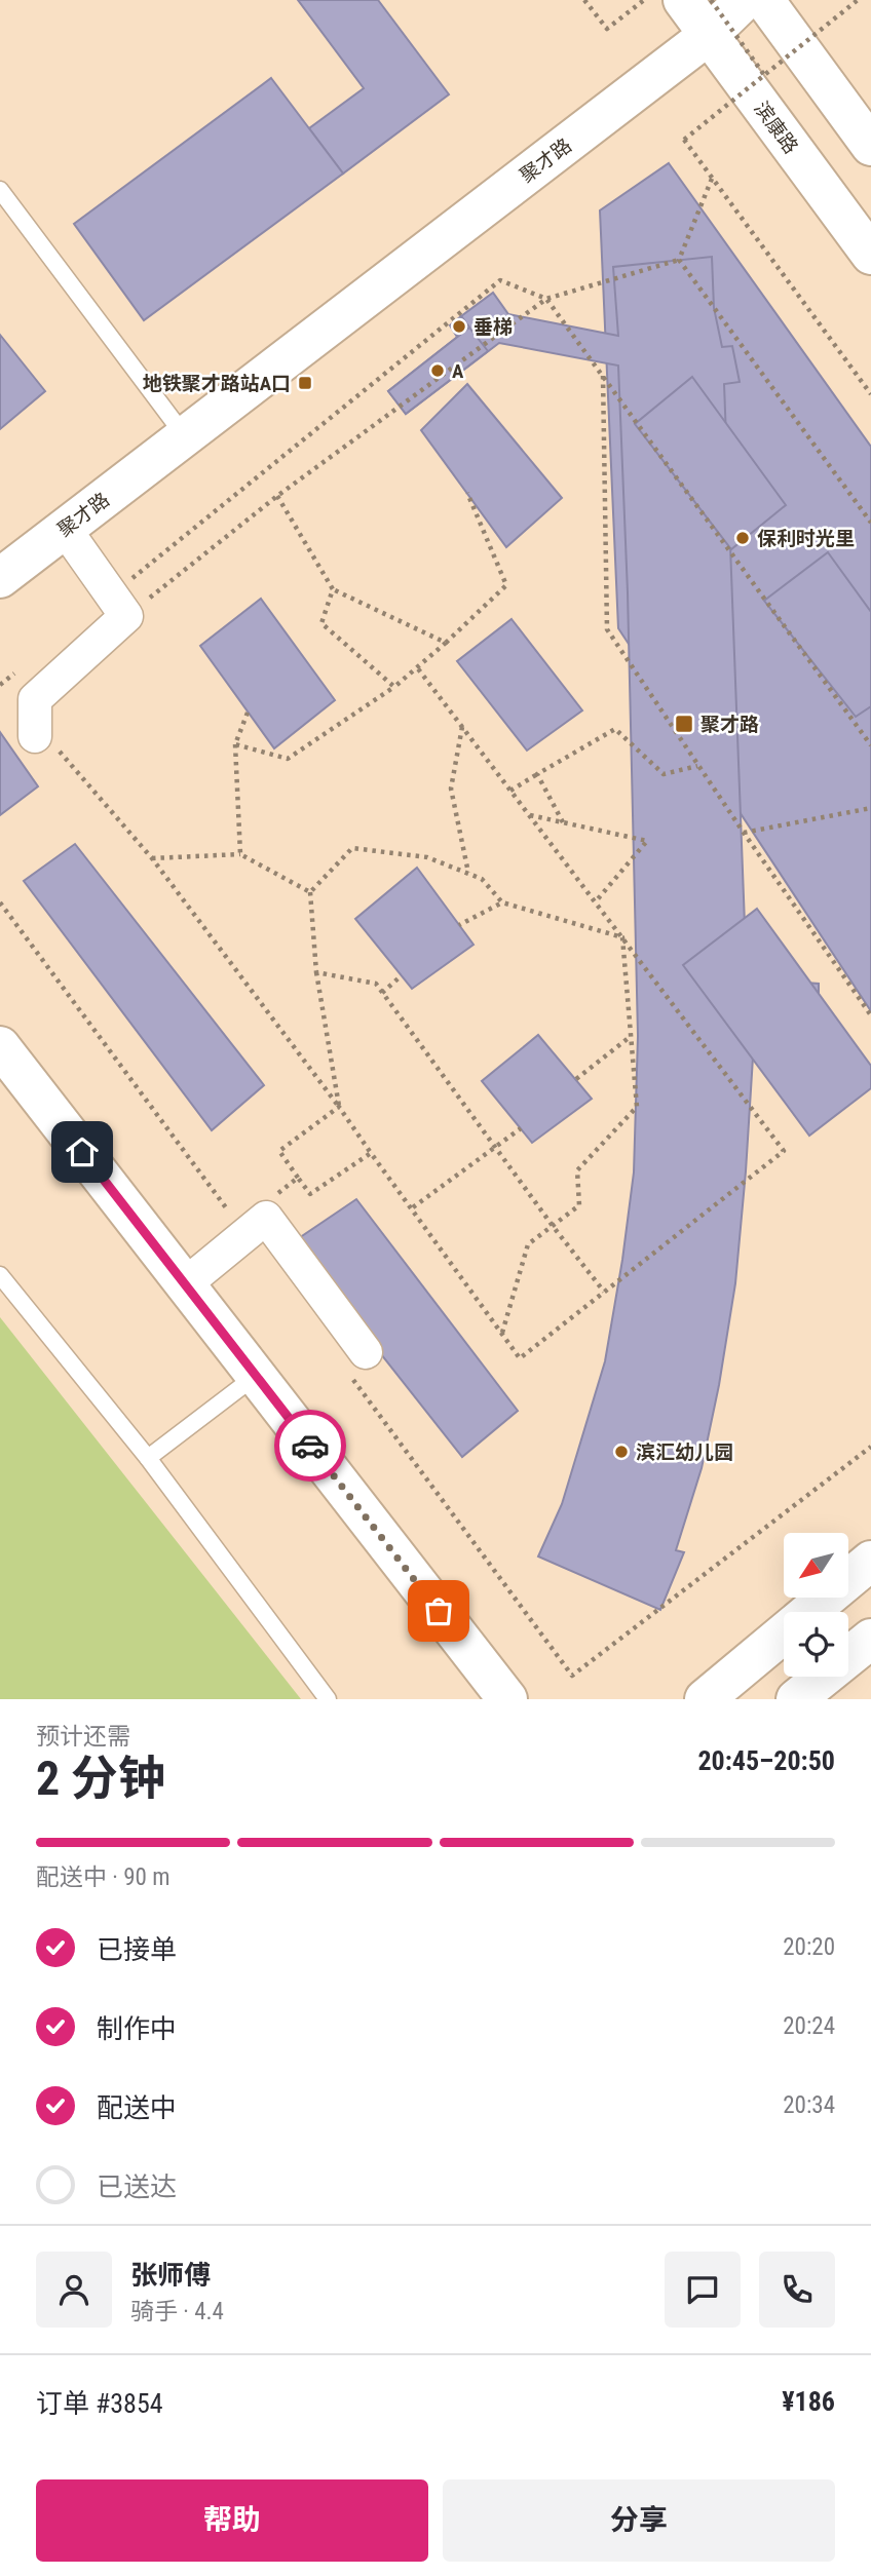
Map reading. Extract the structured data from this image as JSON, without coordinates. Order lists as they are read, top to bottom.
{
  "streets": {
    "street": ["滨康路", "聚才路"]
  },
  "crossings": [
    ["滨康路", "聚才路"]
  ],
  "places": {
    "other": [
      "垂梯",
      "A",
      "保利时光里",
      "滨汇幼儿园"
    ],
    "transit": ["地铁聚才路站A口", "聚才路"]
  },
  "north": "bottom left",
  "page": {
    "heading": ["2 分钟", "预计还需", "20:45–20:50"],
    "panel": [
      "张师傅",
      "骑手 · 4.4",
      "订单 #3854",
      "¥186"
    ],
    "bar": "配送中 · 90 m",
    "list": [
      ["已接单", "20:20"],
      ["制作中", "20:24"],
      ["配送中", "20:34"],
      "已送达"
    ],
    "buttons": ["帮助", "分享"]
  }
}
